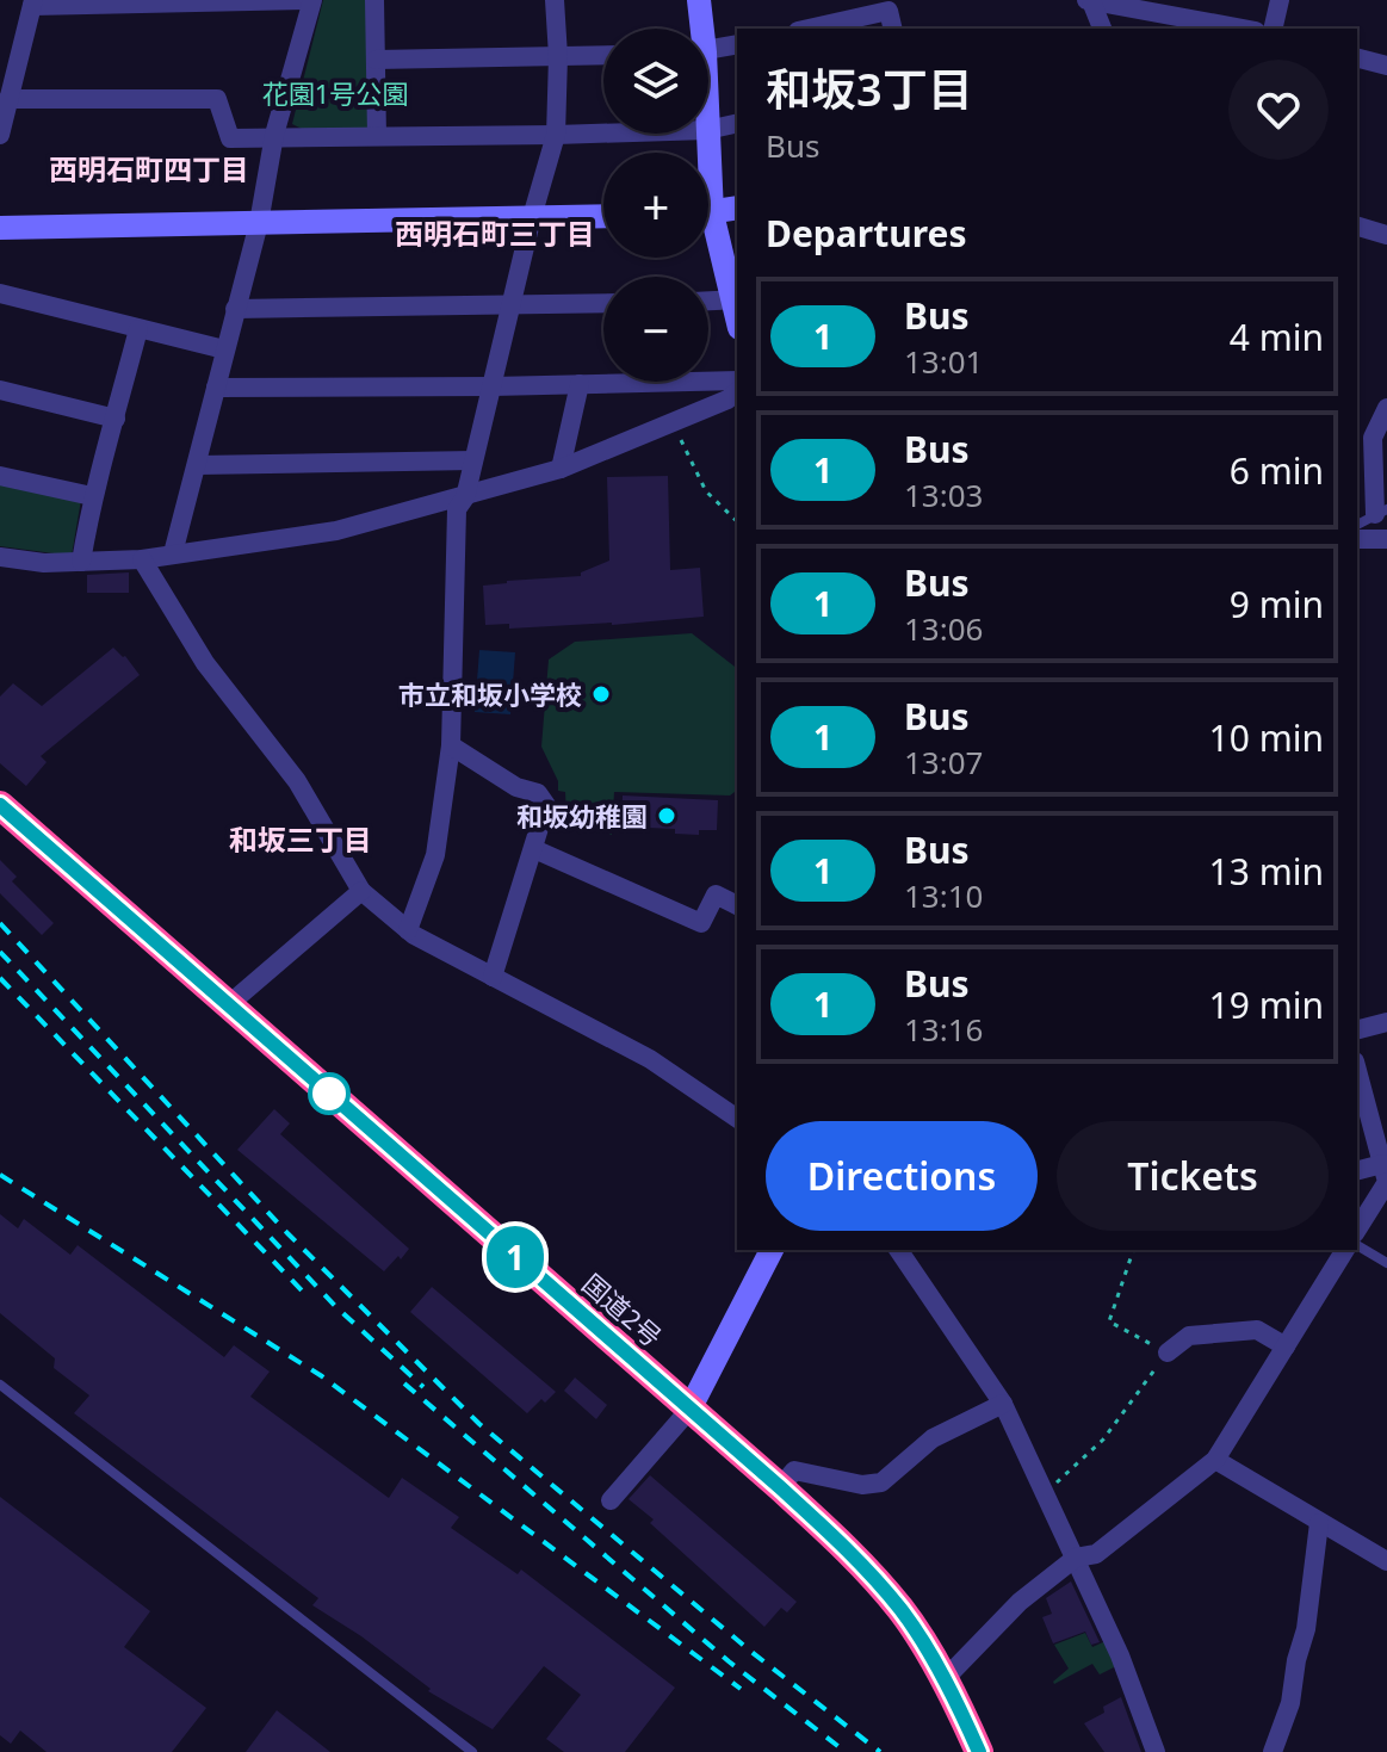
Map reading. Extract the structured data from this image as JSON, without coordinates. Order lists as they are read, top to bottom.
{
  "streets": {
    "highway": ["国道2号"]
  },
  "districts": ["西明石町四丁目", "西明石町三丁目", "和坂三丁目"],
  "parks": ["花園1号公園"],
  "places": ["市立和坂小学校", "和坂幼稚園"],
  "lines": ["bus line 1"],
  "page": {
    "on_map": "1",
    "map_buttons": ["+", "−"],
    "heading": [
      ["和坂3丁目", "Bus"],
      "Departures"
    ],
    "list": [
      {
        "mark": "1",
        "name": "Bus",
        "note": "13:01",
        "value": "4 min"
      },
      {
        "mark": "1",
        "name": "Bus",
        "note": "13:03",
        "value": "6 min"
      },
      {
        "mark": "1",
        "name": "Bus",
        "note": "13:06",
        "value": "9 min"
      },
      {
        "mark": "1",
        "name": "Bus",
        "note": "13:07",
        "value": "10 min"
      },
      {
        "mark": "1",
        "name": "Bus",
        "note": "13:10",
        "value": "13 min"
      },
      {
        "mark": "1",
        "name": "Bus",
        "note": "13:16",
        "value": "19 min"
      }
    ],
    "buttons": ["Directions", "Tickets"]
  }
}
